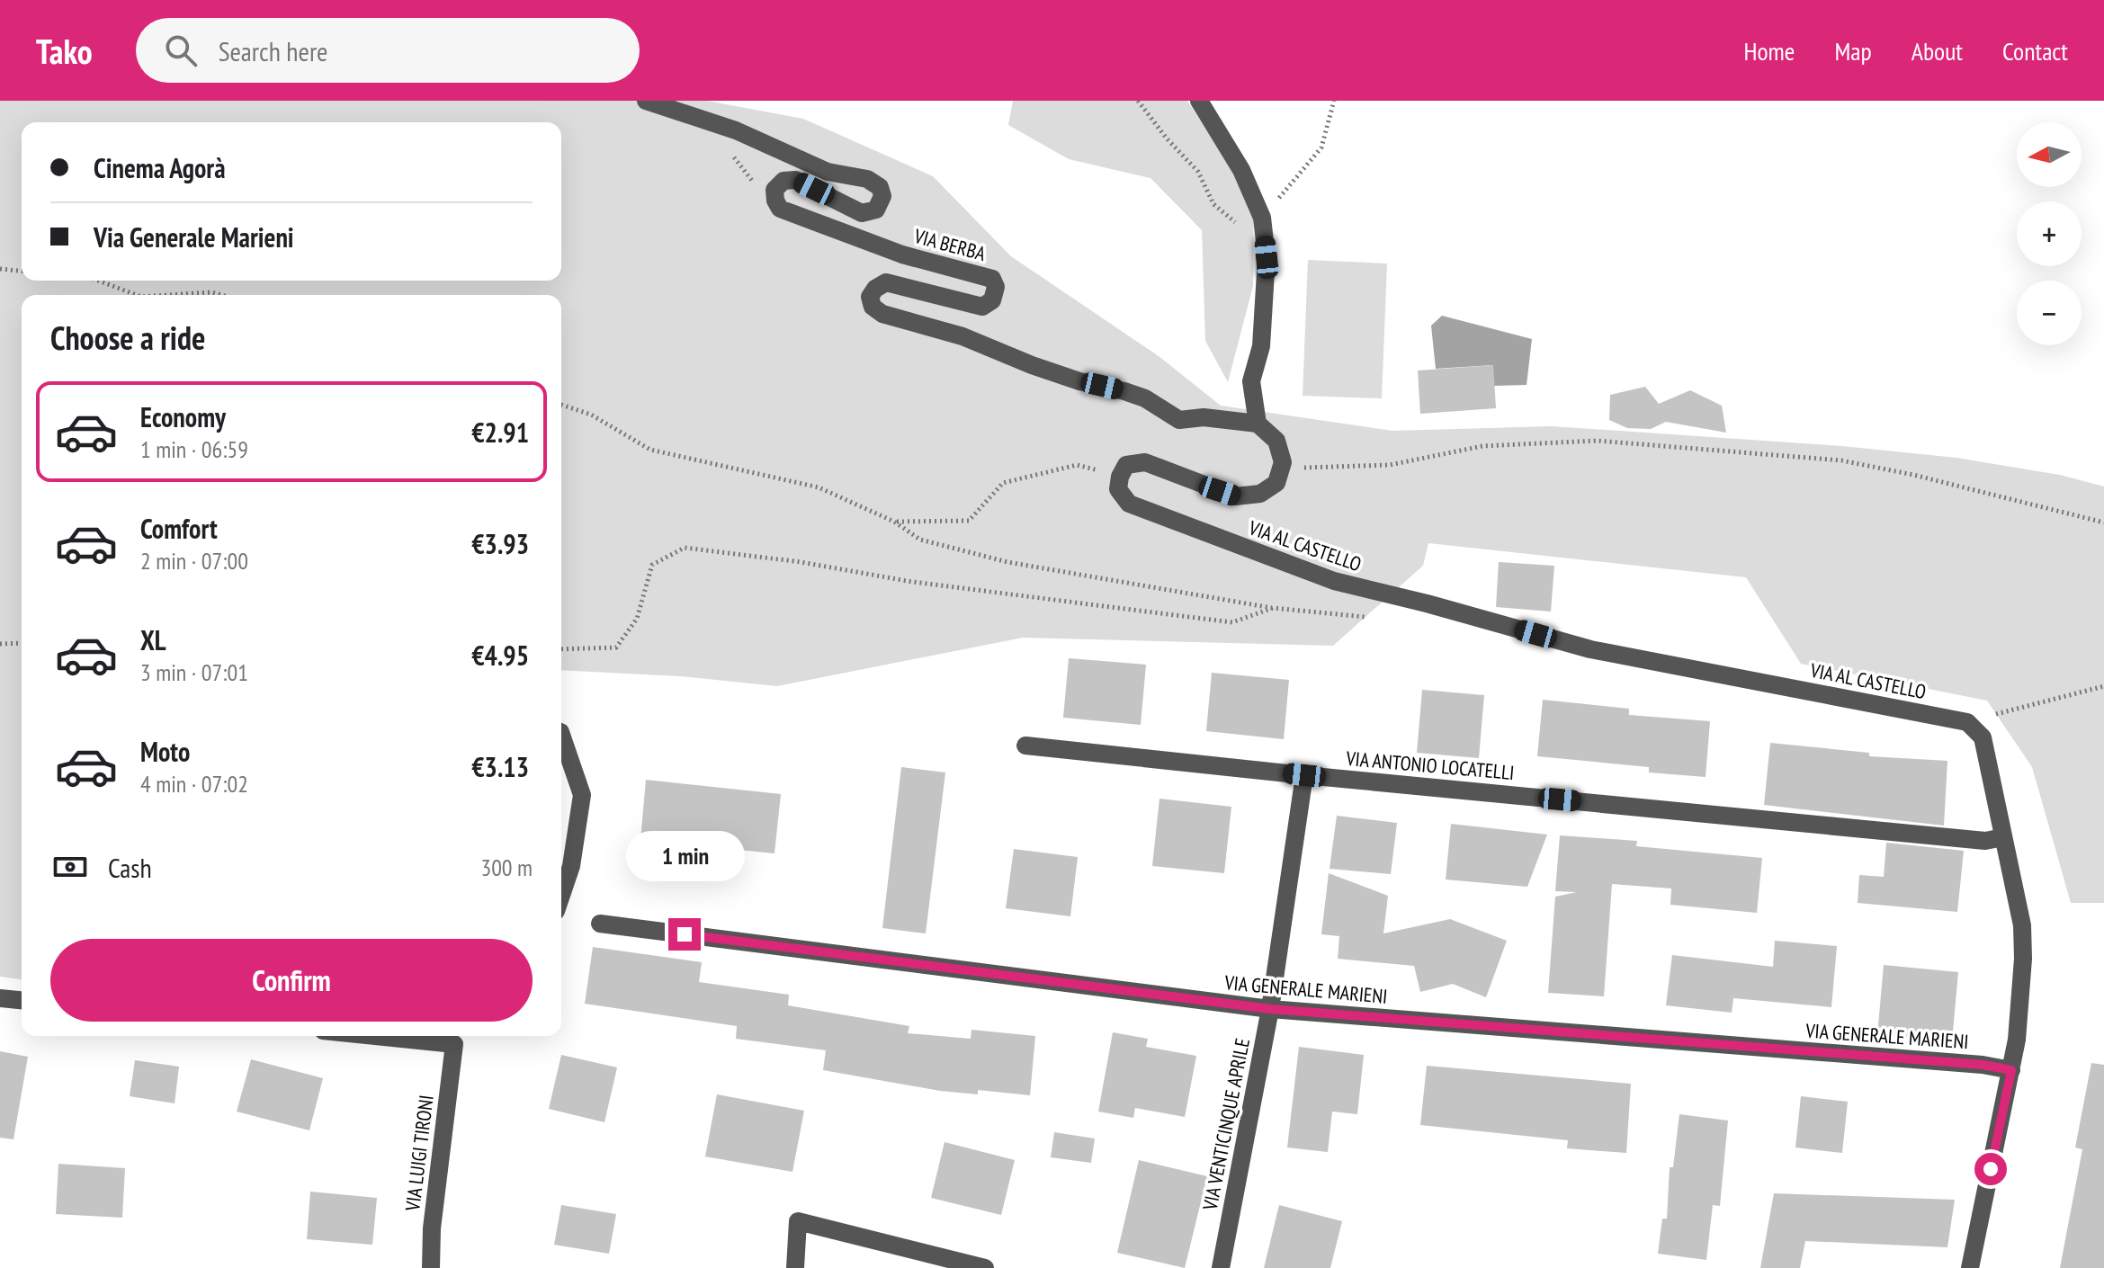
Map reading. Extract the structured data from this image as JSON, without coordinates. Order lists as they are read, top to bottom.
{
  "streets": {
    "street": [
      "VIA BERBA",
      "VIA AL CASTELLO",
      "VIA ANTONIO LOCATELLI",
      "VIA GENERALE MARIENI",
      "VIA VENTICINQUE APRILE",
      "VIA LUIGI TIRONI"
    ]
  },
  "crossings": [
    ["VIA ANTONIO LOCATELLI", "VIA VENTICINQUE APRILE"],
    ["VIA GENERALE MARIENI", "VIA VENTICINQUE APRILE"]
  ],
  "north": "left",
  "page": {
    "header": "Tako",
    "search": "Search here",
    "nav": [
      "Home",
      "Map",
      "About",
      "Contact"
    ],
    "map_buttons": ["+", "−"],
    "banner": ["Cinema Agorà", "Via Generale Marieni"],
    "heading": "Choose a ride",
    "list": [
      {
        "name": "Economy",
        "note": "1 min · 06:59",
        "value": "€2.91"
      },
      {
        "name": "Comfort",
        "note": "2 min · 07:00",
        "value": "€3.93"
      },
      {
        "name": "XL",
        "note": "3 min · 07:01",
        "value": "€4.95"
      },
      {
        "name": "Moto",
        "note": "4 min · 07:02",
        "value": "€3.13"
      }
    ],
    "pay": ["Cash", "300 m"],
    "bubble": "1 min",
    "buttons": "Confirm"
  }
}
